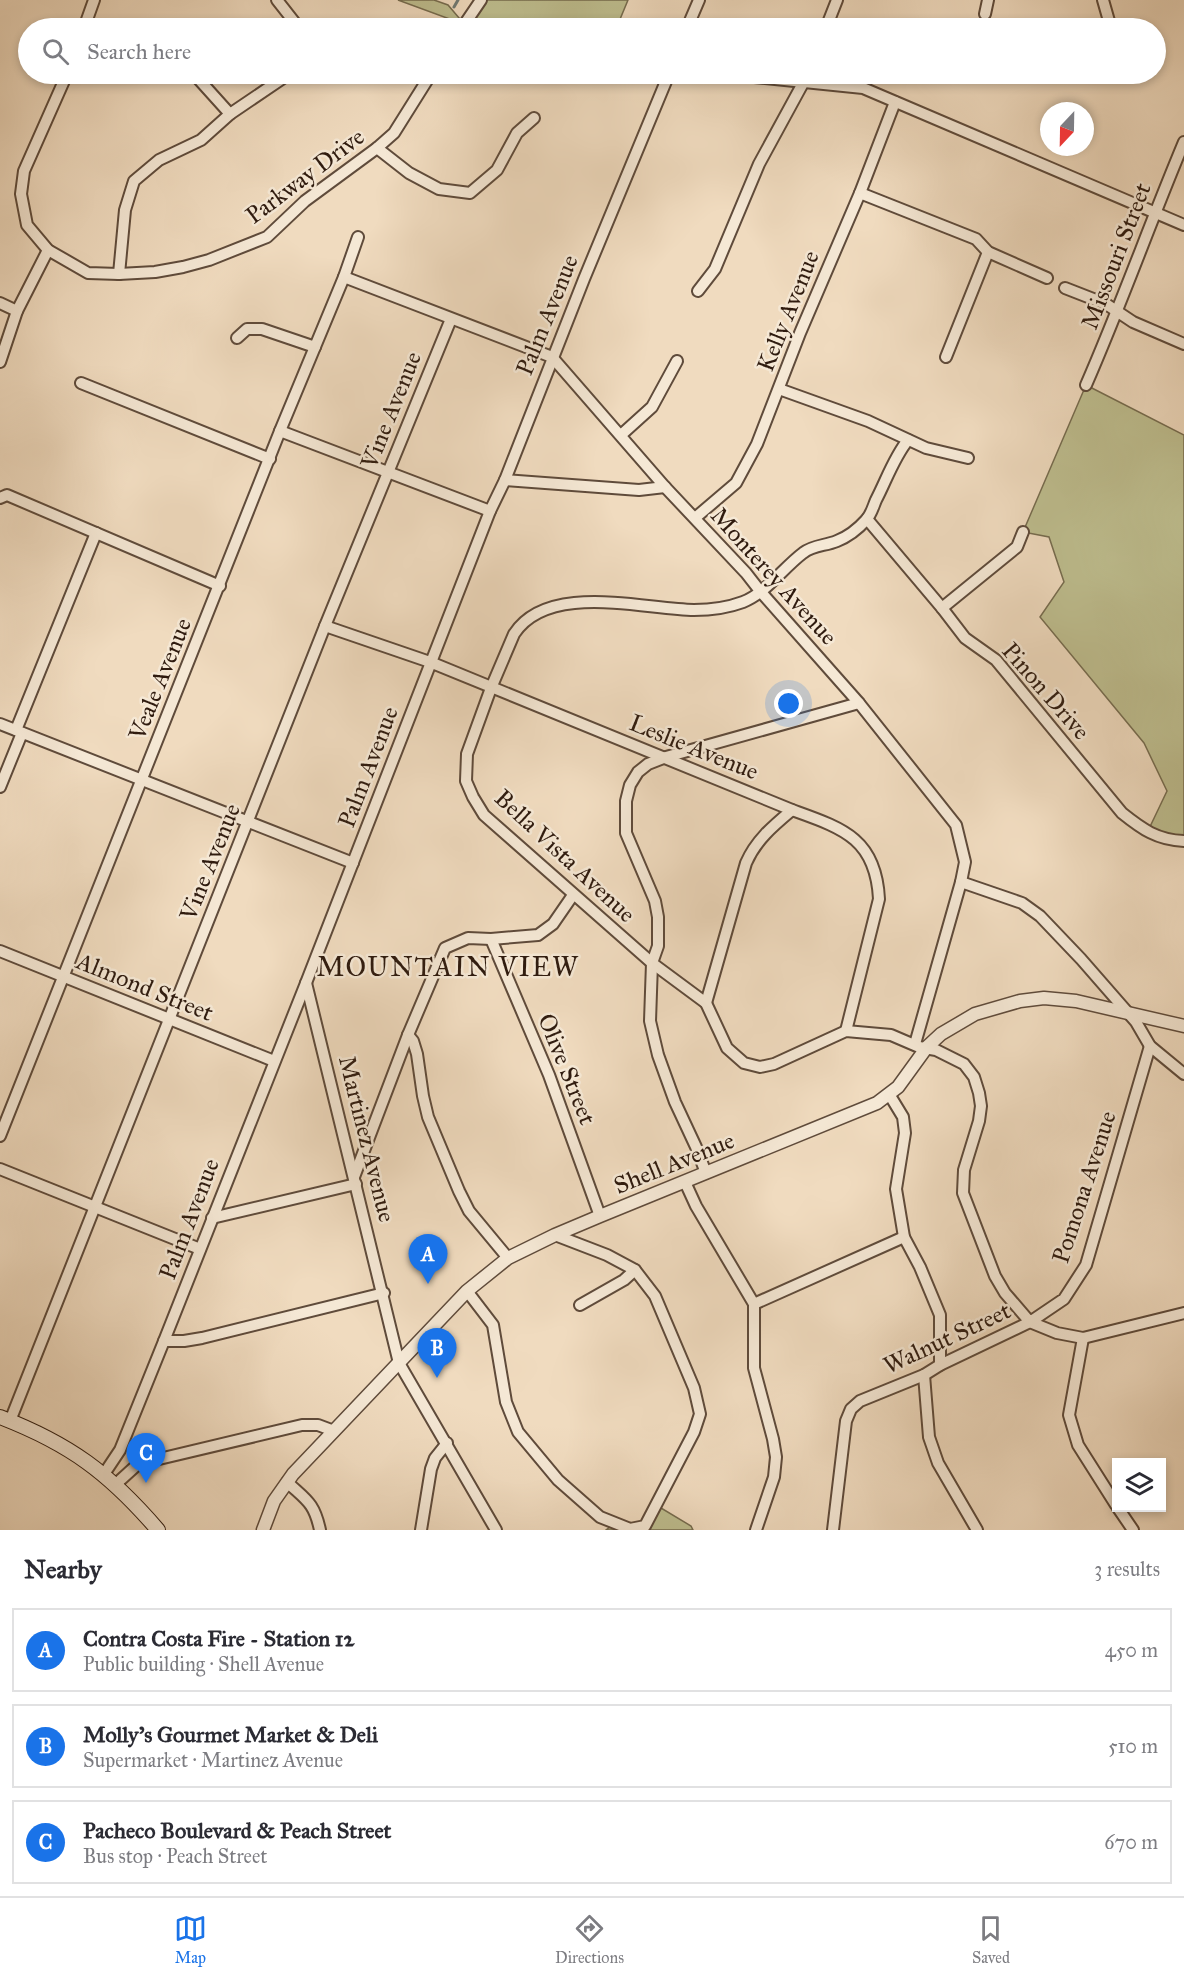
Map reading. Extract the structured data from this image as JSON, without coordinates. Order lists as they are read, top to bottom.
{
  "streets": {
    "street": [
      "Parkway Drive",
      "Missouri Street",
      "Kelly Avenue",
      "Palm Avenue",
      "Vine Avenue",
      "Monterey Avenue",
      "Veale Avenue",
      "Pinon Drive",
      "Leslie Avenue",
      "Bella Vista Avenue",
      "Almond Street",
      "Olive Street",
      "Martinez Avenue",
      "Shell Avenue",
      "Pomona Avenue",
      "Walnut Street"
    ]
  },
  "crossings": [
    ["Kelly Avenue", "Monterey Avenue"],
    ["Palm Avenue", "Monterey Avenue"],
    ["Palm Avenue", "Leslie Avenue"],
    ["Palm Avenue", "Almond Street"],
    ["Palm Avenue", "Martinez Avenue"],
    ["Vine Avenue", "Monterey Avenue"],
    ["Vine Avenue", "Leslie Avenue"],
    ["Vine Avenue", "Almond Street"],
    ["Monterey Avenue", "Veale Avenue"],
    ["Monterey Avenue", "Bella Vista Avenue"],
    ["Monterey Avenue", "Shell Avenue"],
    ["Veale Avenue", "Almond Street"],
    ["Pinon Drive", "Bella Vista Avenue"],
    ["Leslie Avenue", "Bella Vista Avenue"],
    ["Bella Vista Avenue", "Shell Avenue"],
    ["Bella Vista Avenue", "Pomona Avenue"],
    ["Bella Vista Avenue", "Walnut Street"],
    ["Olive Street", "Shell Avenue"],
    ["Martinez Avenue", "Shell Avenue"],
    ["Pomona Avenue", "Walnut Street"]
  ],
  "districts": ["MOUNTAIN VIEW"],
  "north": "bottom",
  "page": {
    "search": "Search here",
    "pins": ["A", "B", "C"],
    "heading": ["Nearby", "3 results"],
    "list": [
      {
        "mark": "A",
        "name": "Contra Costa Fire - Station 12",
        "note": "Public building · Shell Avenue",
        "value": "450 m"
      },
      {
        "mark": "B",
        "name": "Molly's Gourmet Market & Deli",
        "note": "Supermarket · Martinez Avenue",
        "value": "510 m"
      },
      {
        "mark": "C",
        "name": "Pacheco Boulevard & Peach Street",
        "note": "Bus stop · Peach Street",
        "value": "670 m"
      }
    ],
    "nav": ["Map", "Directions", "Saved"]
  }
}
